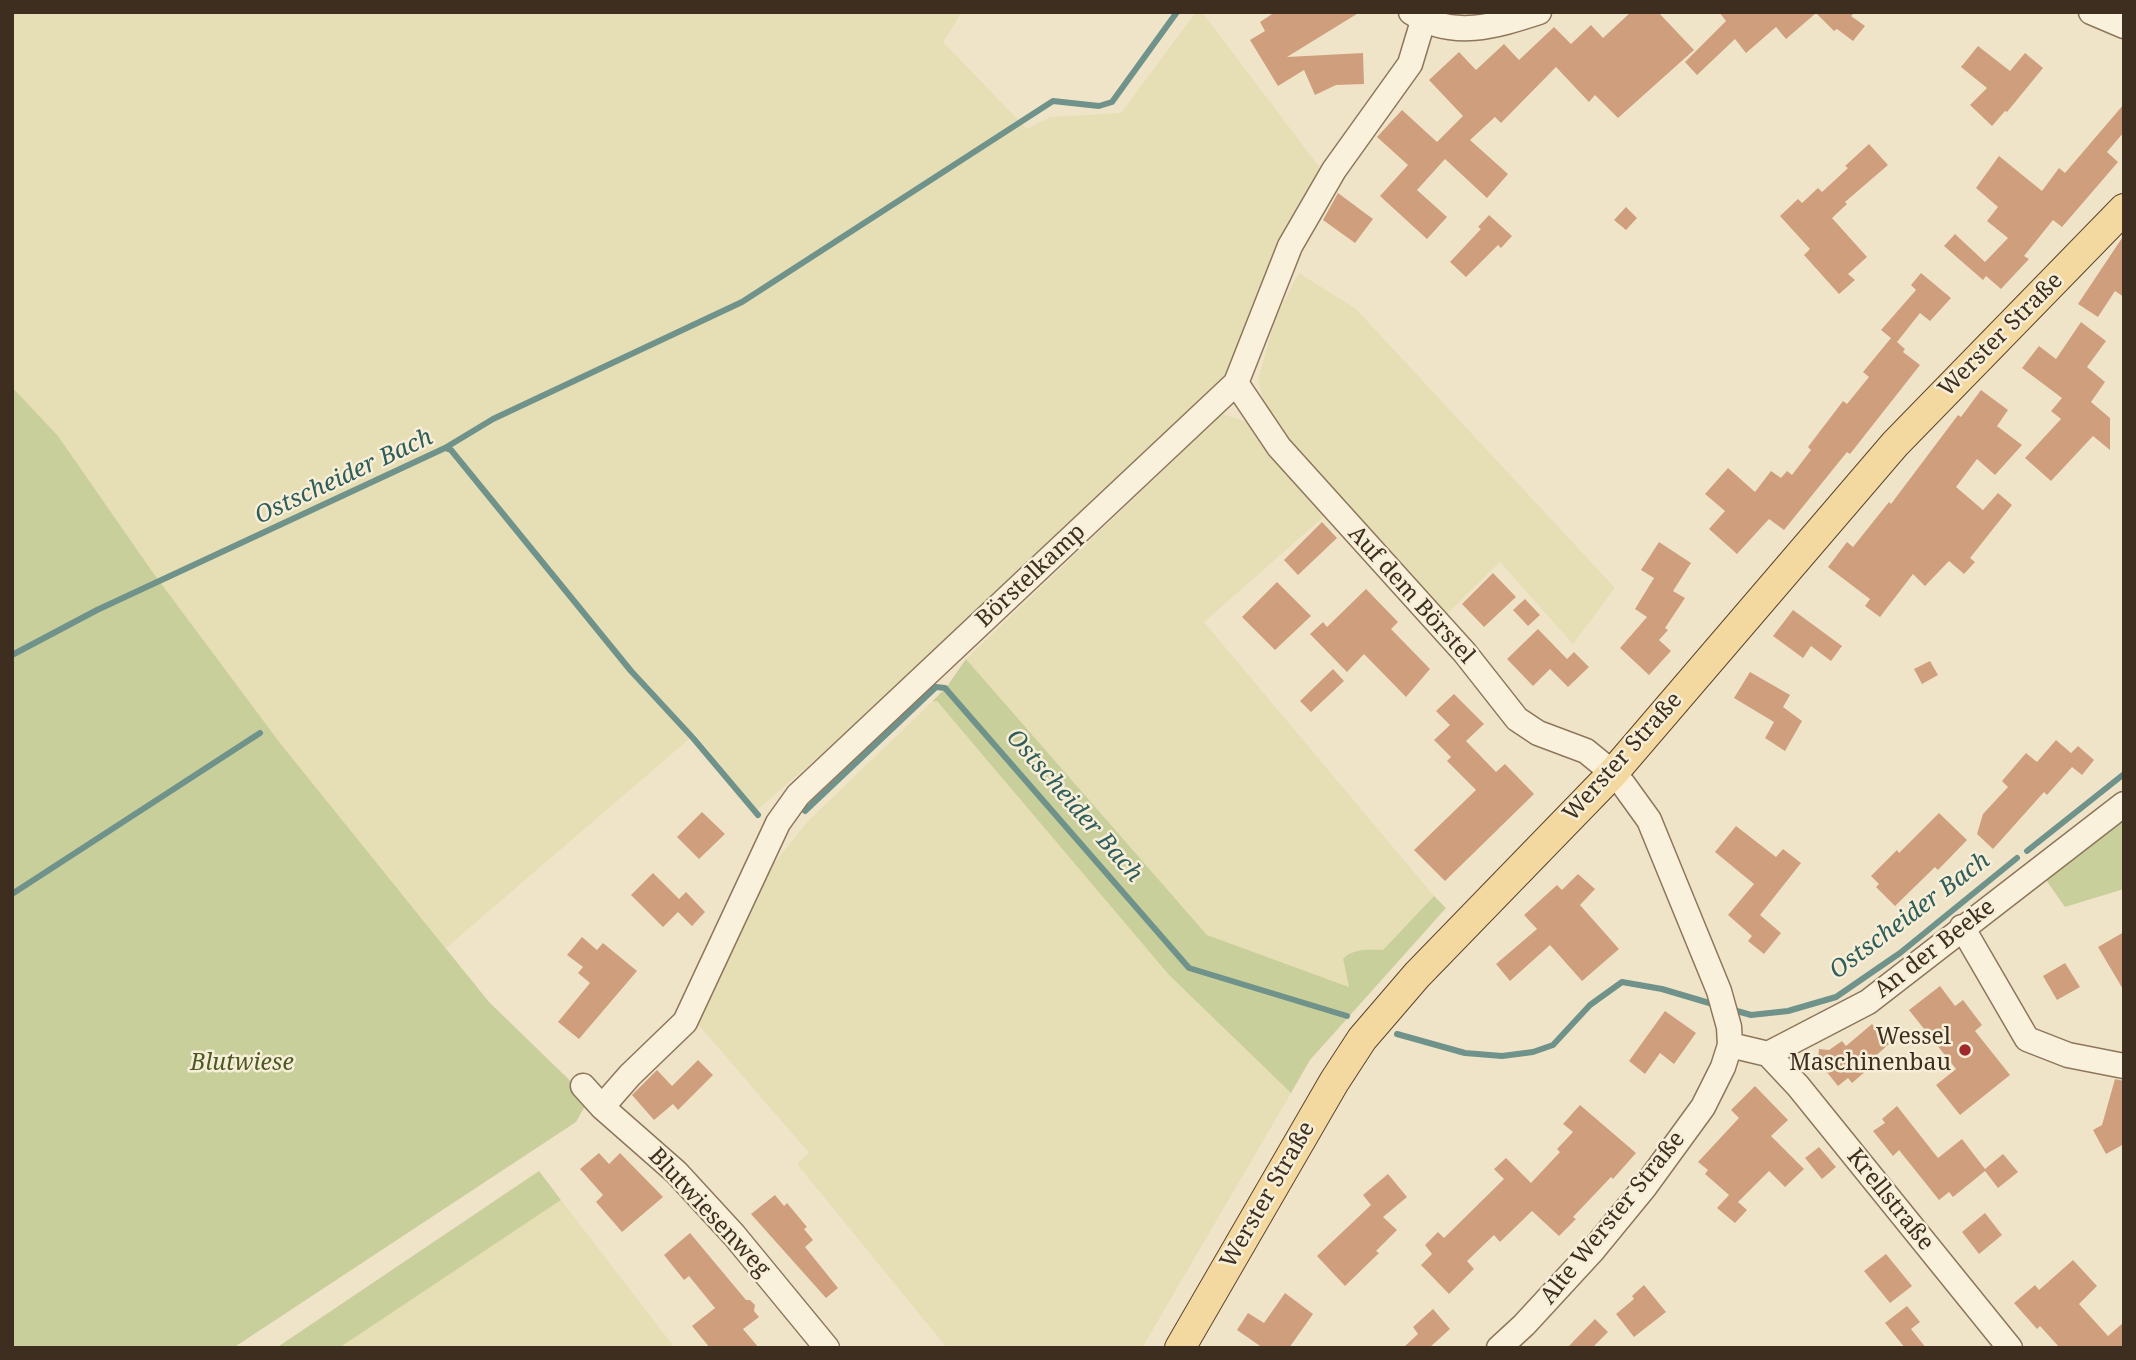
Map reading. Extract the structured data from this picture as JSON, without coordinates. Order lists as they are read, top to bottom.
{
  "streets": {
    "main road": ["Werster Straße"],
    "street": [
      "Börstelkamp",
      "Auf dem Börstel",
      "An der Beeke",
      "Krellstraße",
      "Blutwiesenweg",
      "Alte Werster Straße"
    ]
  },
  "crossings": [
    ["Werster Straße", "Auf dem Börstel"],
    ["Börstelkamp", "Auf dem Börstel"],
    ["Börstelkamp", "Blutwiesenweg"],
    ["An der Beeke", "Krellstraße"]
  ],
  "water": ["Ostscheider Bach"],
  "parks": ["Blutwiese"],
  "places": ["Wessel Maschinenbau"]
}
